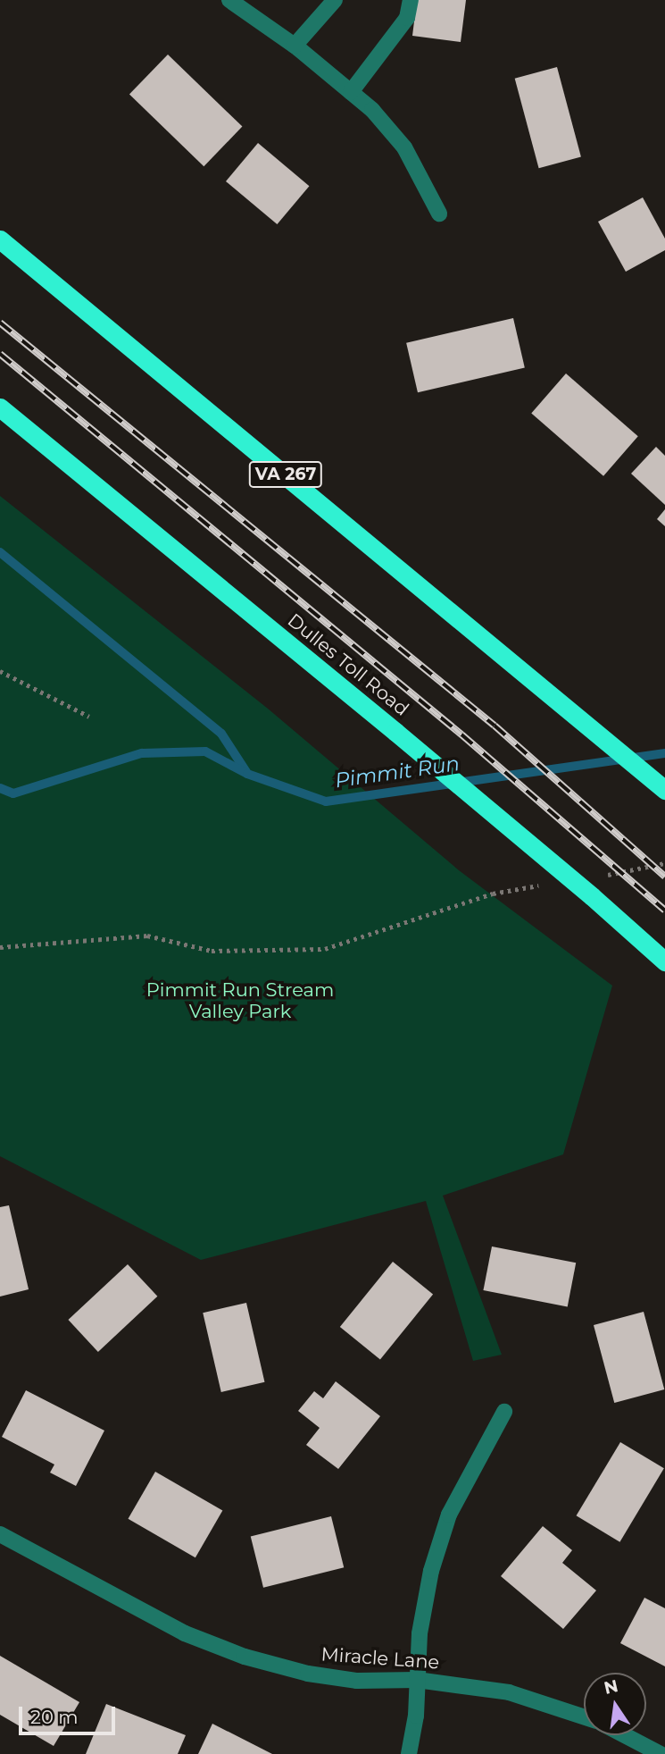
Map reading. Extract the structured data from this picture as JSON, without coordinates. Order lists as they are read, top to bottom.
{
  "streets": {
    "highway": ["VA 267", "Dulles Toll Road"],
    "street": ["Miracle Lane"]
  },
  "water": ["Pimmit Run"],
  "parks": ["Pimmit Run Stream Valley Park"],
  "scale_bar": "20 m",
  "north": "top"
}
